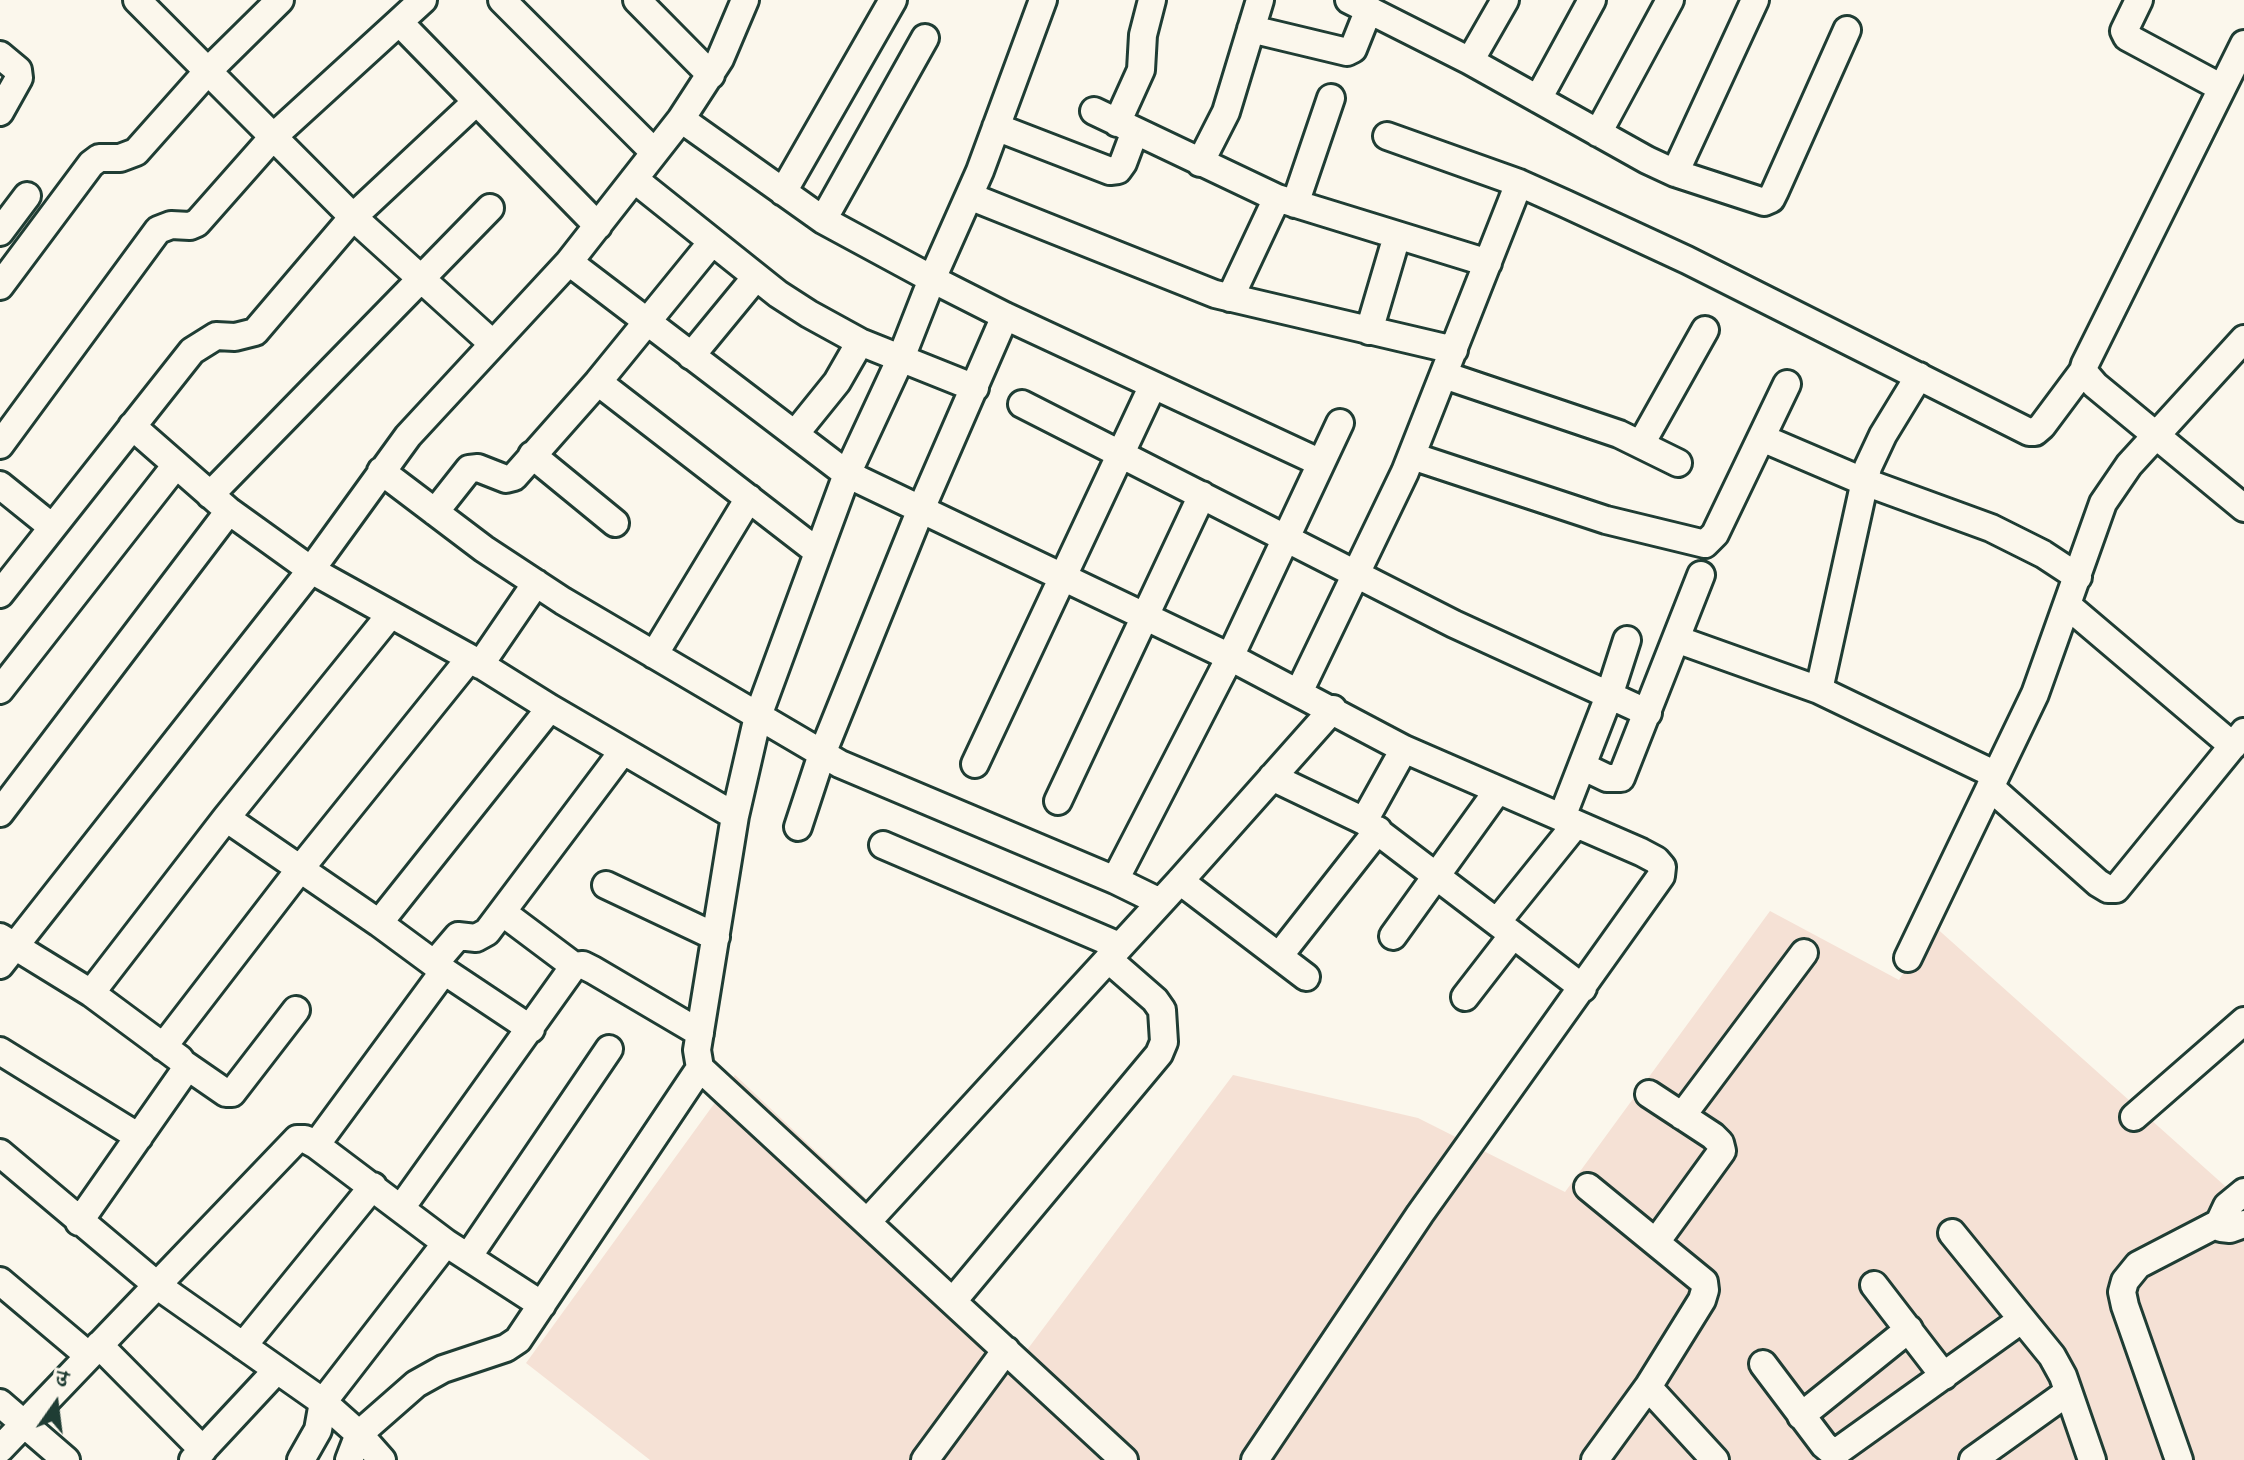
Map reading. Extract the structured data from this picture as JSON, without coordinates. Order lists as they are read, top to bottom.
{
  "north": "top"
}
